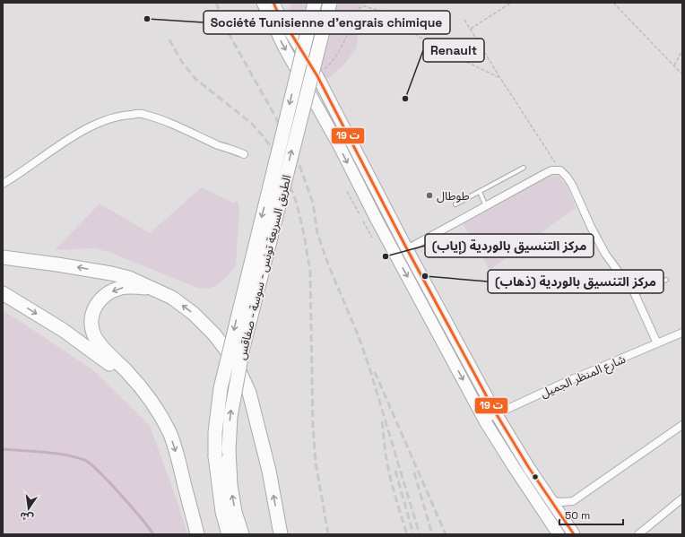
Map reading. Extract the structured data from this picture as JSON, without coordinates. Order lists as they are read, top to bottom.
{
  "streets": {
    "highway": ["الطريق السريعة تونس - سوسة - صفاقس"],
    "street": ["شارع المنظر الجميل"]
  },
  "places": [
    "Société Tunisienne d'engrais chimique",
    "Renault",
    "طوطال",
    "مركز التنسيق بالوردية (إياب)",
    "مركز التنسيق بالوردية (ذهاب)"
  ],
  "scale_bar": "50 m",
  "north": "bottom"
}
